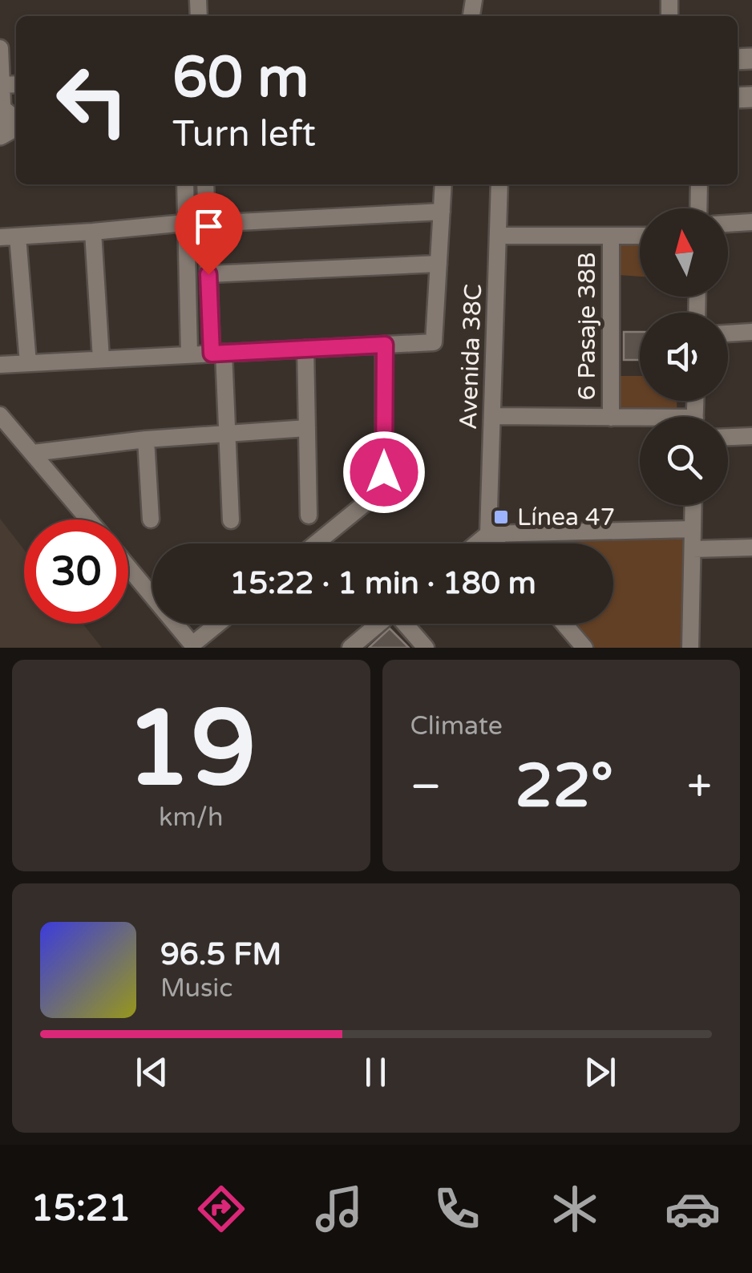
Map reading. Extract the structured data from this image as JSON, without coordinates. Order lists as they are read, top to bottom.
{
  "streets": {
    "street": ["6 Pasaje 38B", "Avenida 38C"]
  },
  "places": {
    "transit": ["Línea 47"]
  },
  "north": "top",
  "page": {
    "turn": ["60 m", "Turn left"],
    "limit": "30",
    "trip": "15:22 · 1 min · 180 m",
    "tile": [
      ["19", "km/h"],
      "Climate"
    ],
    "heat": ["−", "22°", "+"],
    "song": ["96.5 FM", "Music"],
    "tabs": "15:21"
  }
}
